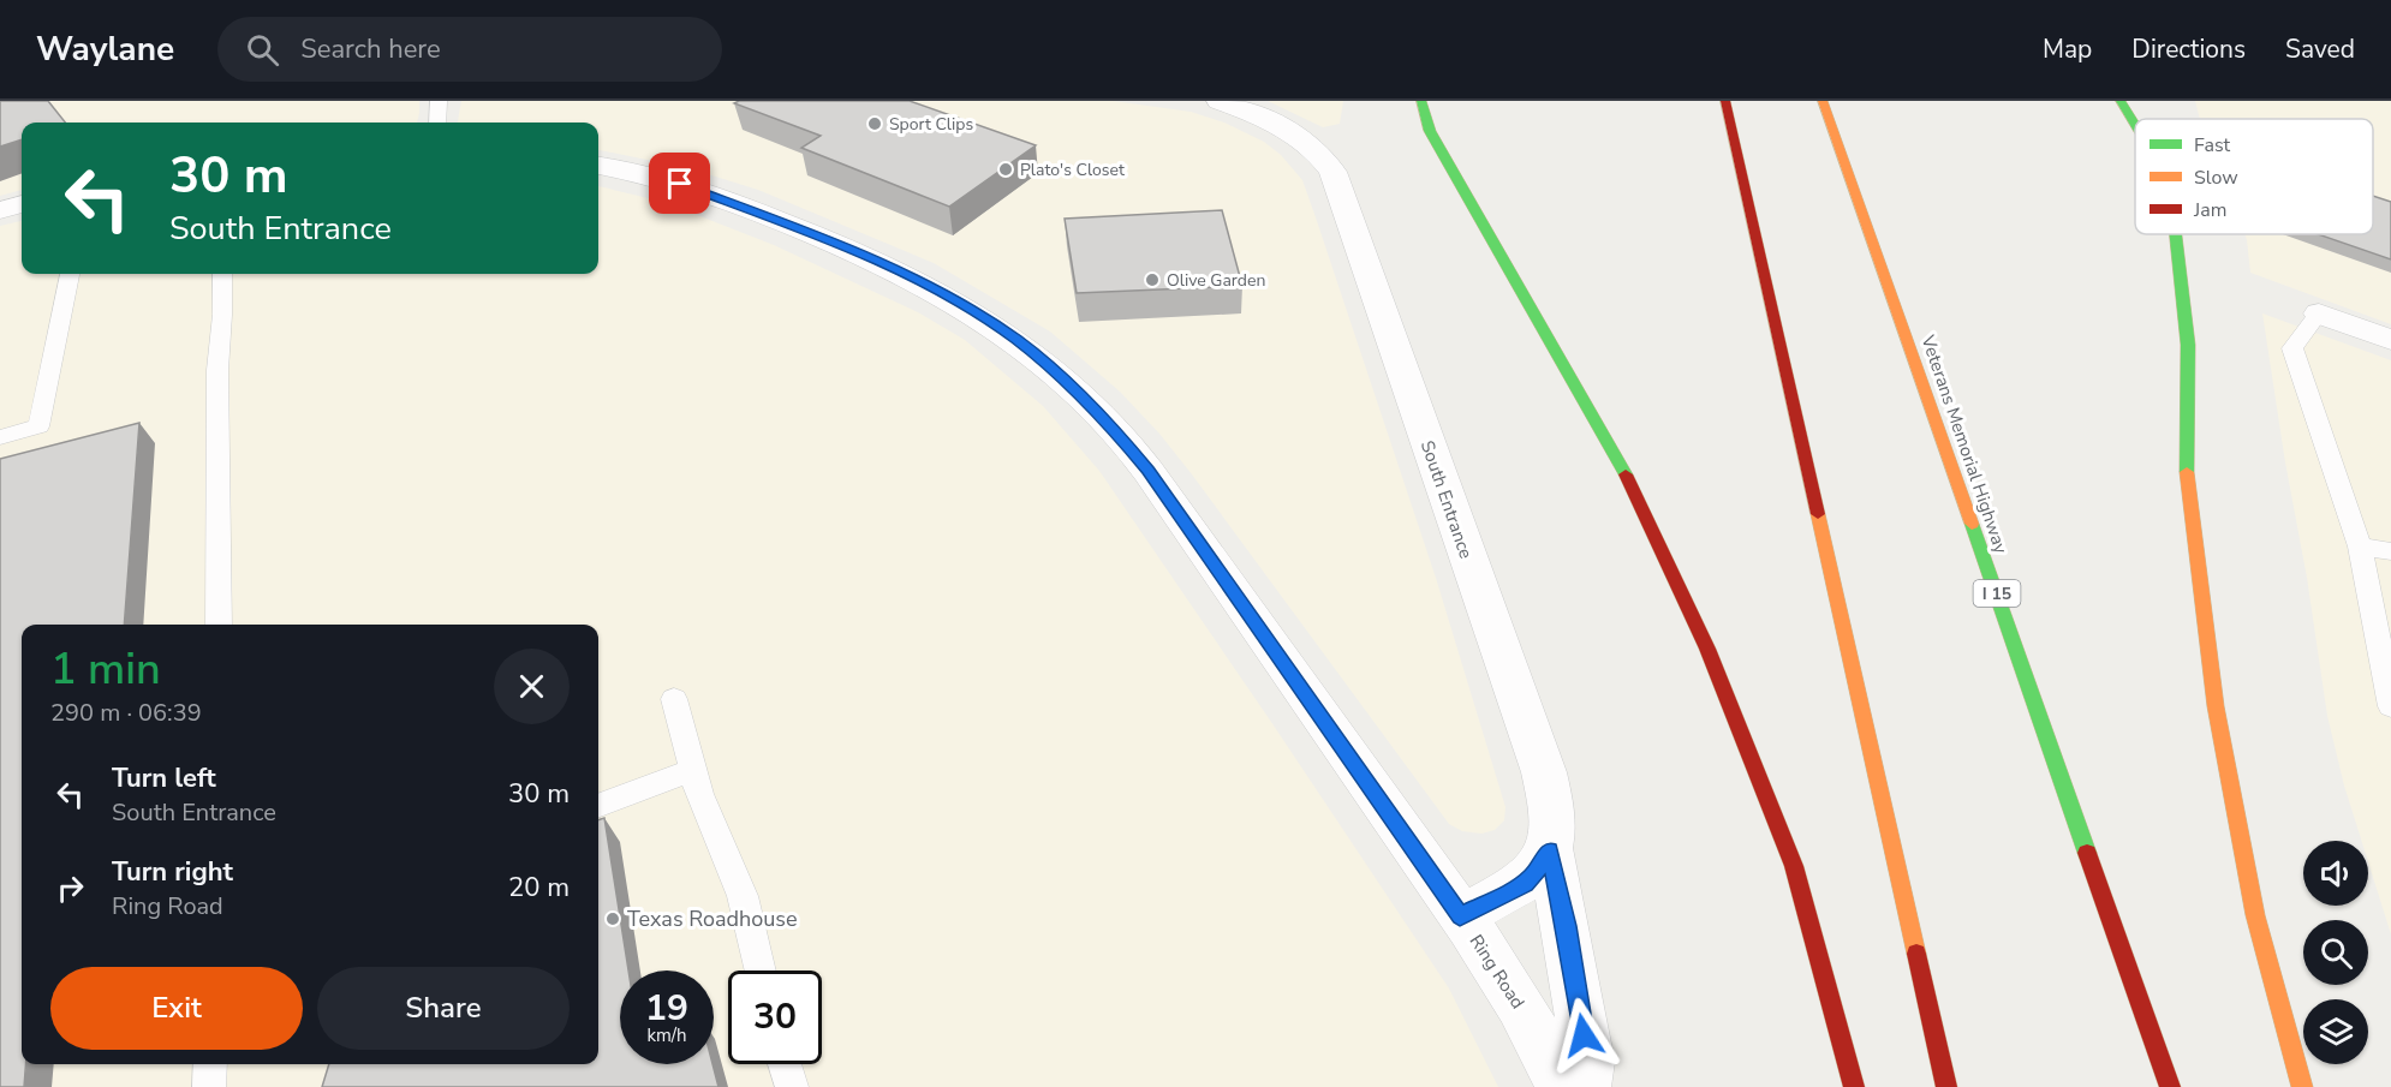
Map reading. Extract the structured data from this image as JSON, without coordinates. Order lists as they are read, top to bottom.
{
  "streets": {
    "highway": ["Veterans Memorial Highway", "I 15"],
    "street": ["South Entrance", "Ring Road"]
  },
  "places": [
    "Sport Clips",
    "Plato's Closet",
    "Olive Garden",
    "Texas Roadhouse"
  ],
  "legend": ["Fast", "Slow", "Jam"],
  "page": {
    "header": "Waylane",
    "search": "Search here",
    "nav": ["Map", "Directions", "Saved"],
    "turn": ["30 m", "South Entrance"],
    "heading": ["1 min", "290 m · 06:39"],
    "list": [
      {
        "name": "Turn left",
        "note": "South Entrance",
        "value": "30 m"
      },
      {
        "name": "Turn right",
        "note": "Ring Road",
        "value": "20 m"
      }
    ],
    "buttons": ["Exit", "Share"],
    "speed": "19 km/h",
    "limit": "30"
  }
}
